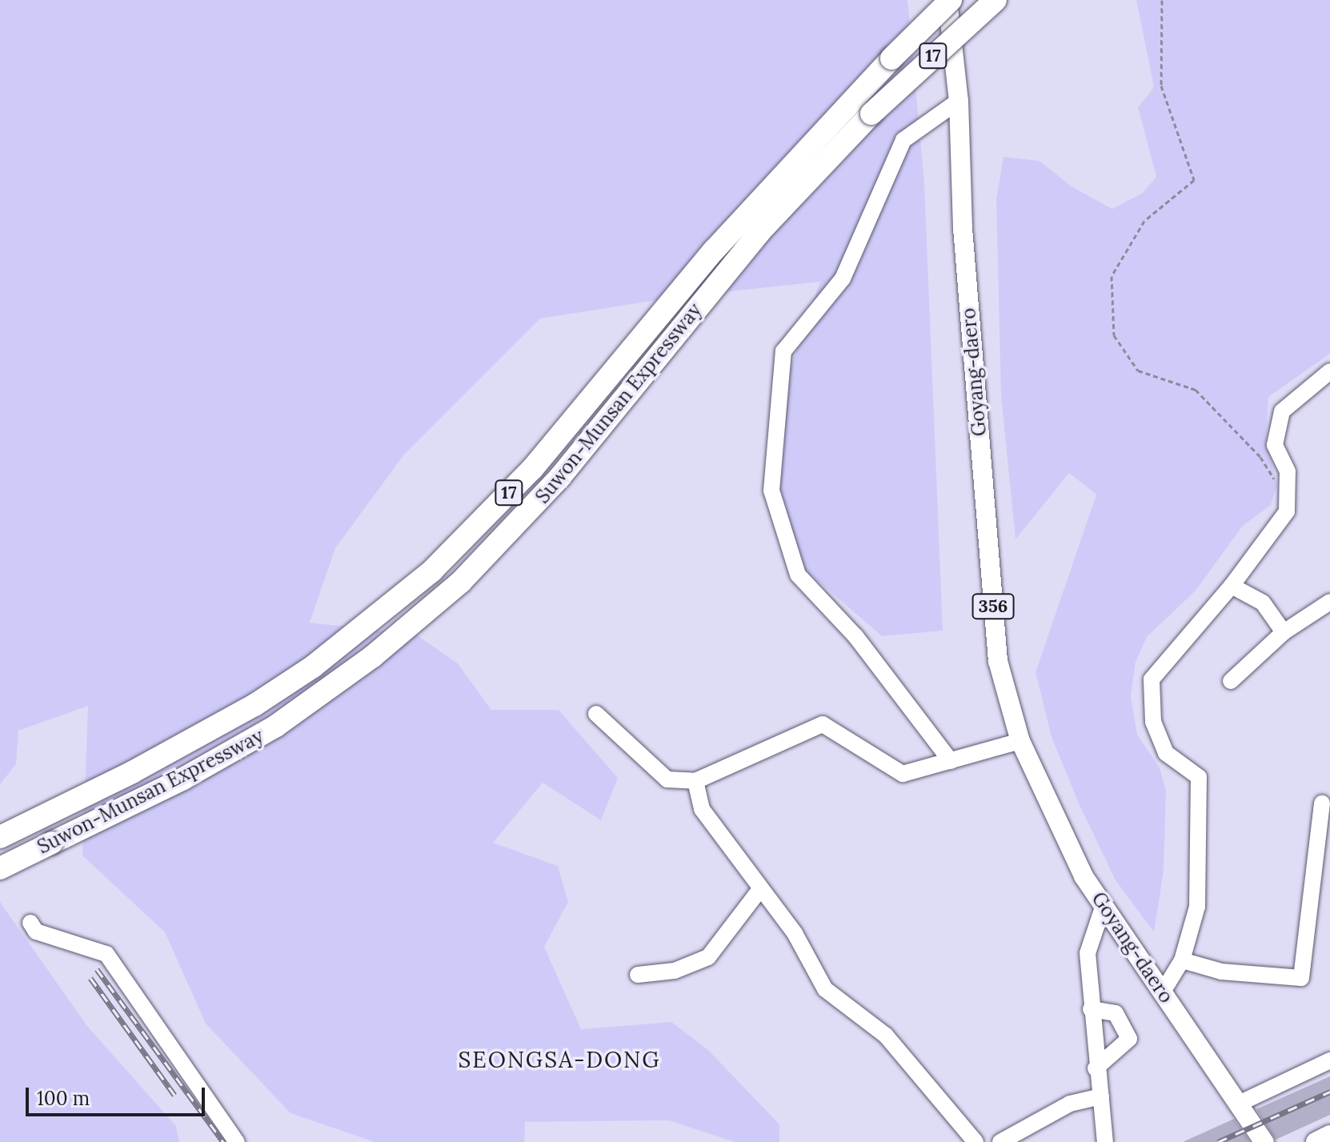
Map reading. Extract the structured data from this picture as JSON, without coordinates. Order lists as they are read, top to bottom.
{
  "streets": {
    "highway": ["17", "Suwon-Munsan Expressway"],
    "main road": ["Goyang-daero", "356"]
  },
  "crossings": [
    ["Goyang-daero", "Suwon-Munsan Expressway"]
  ],
  "districts": ["SEONGSA-DONG"],
  "scale_bar": "100 m"
}
